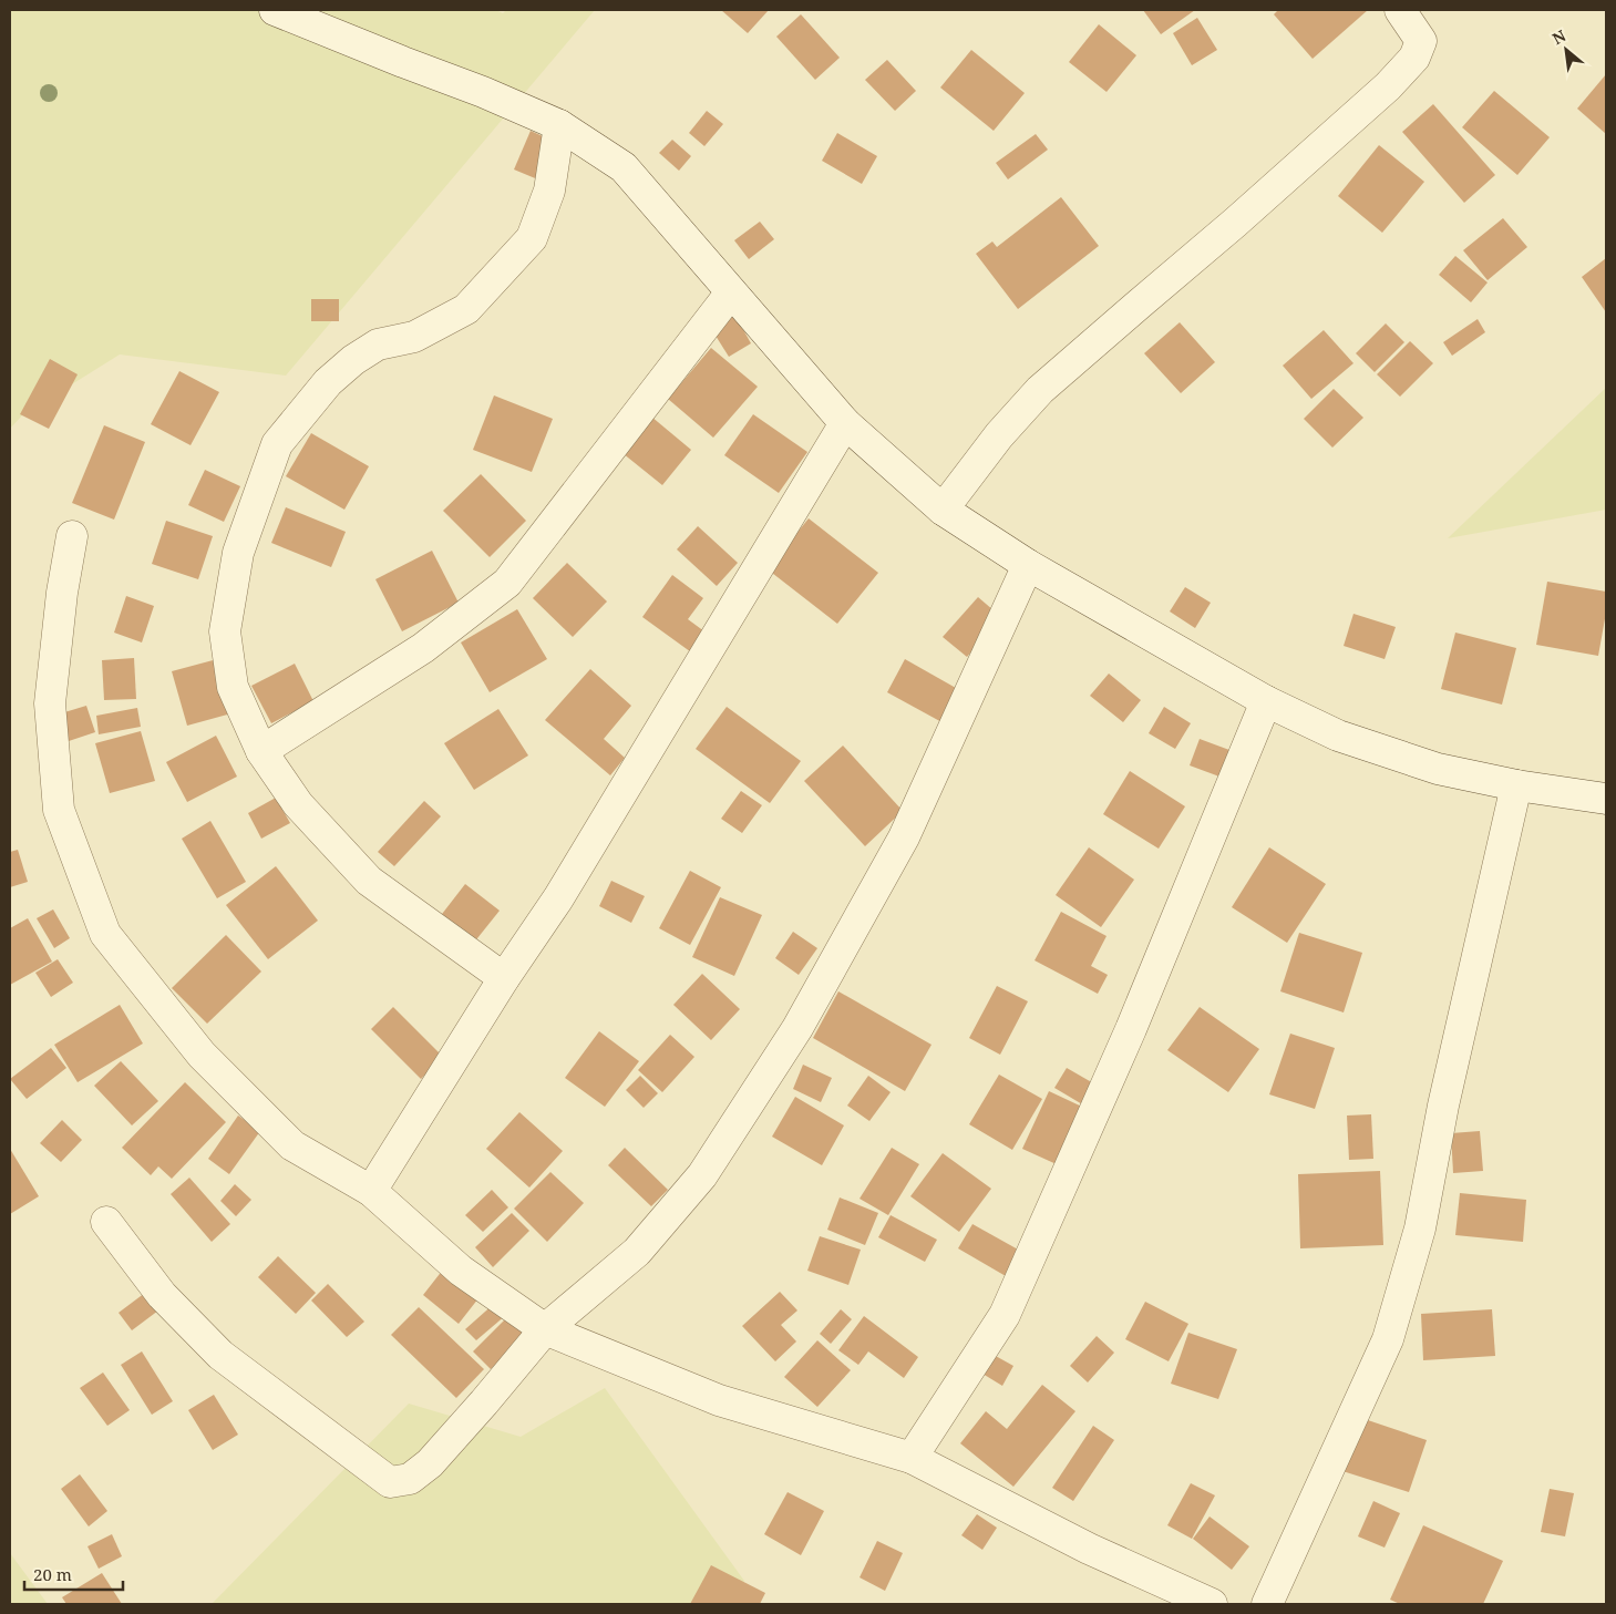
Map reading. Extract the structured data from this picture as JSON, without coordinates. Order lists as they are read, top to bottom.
{
  "scale_bar": "20 m",
  "north": "top left"
}
